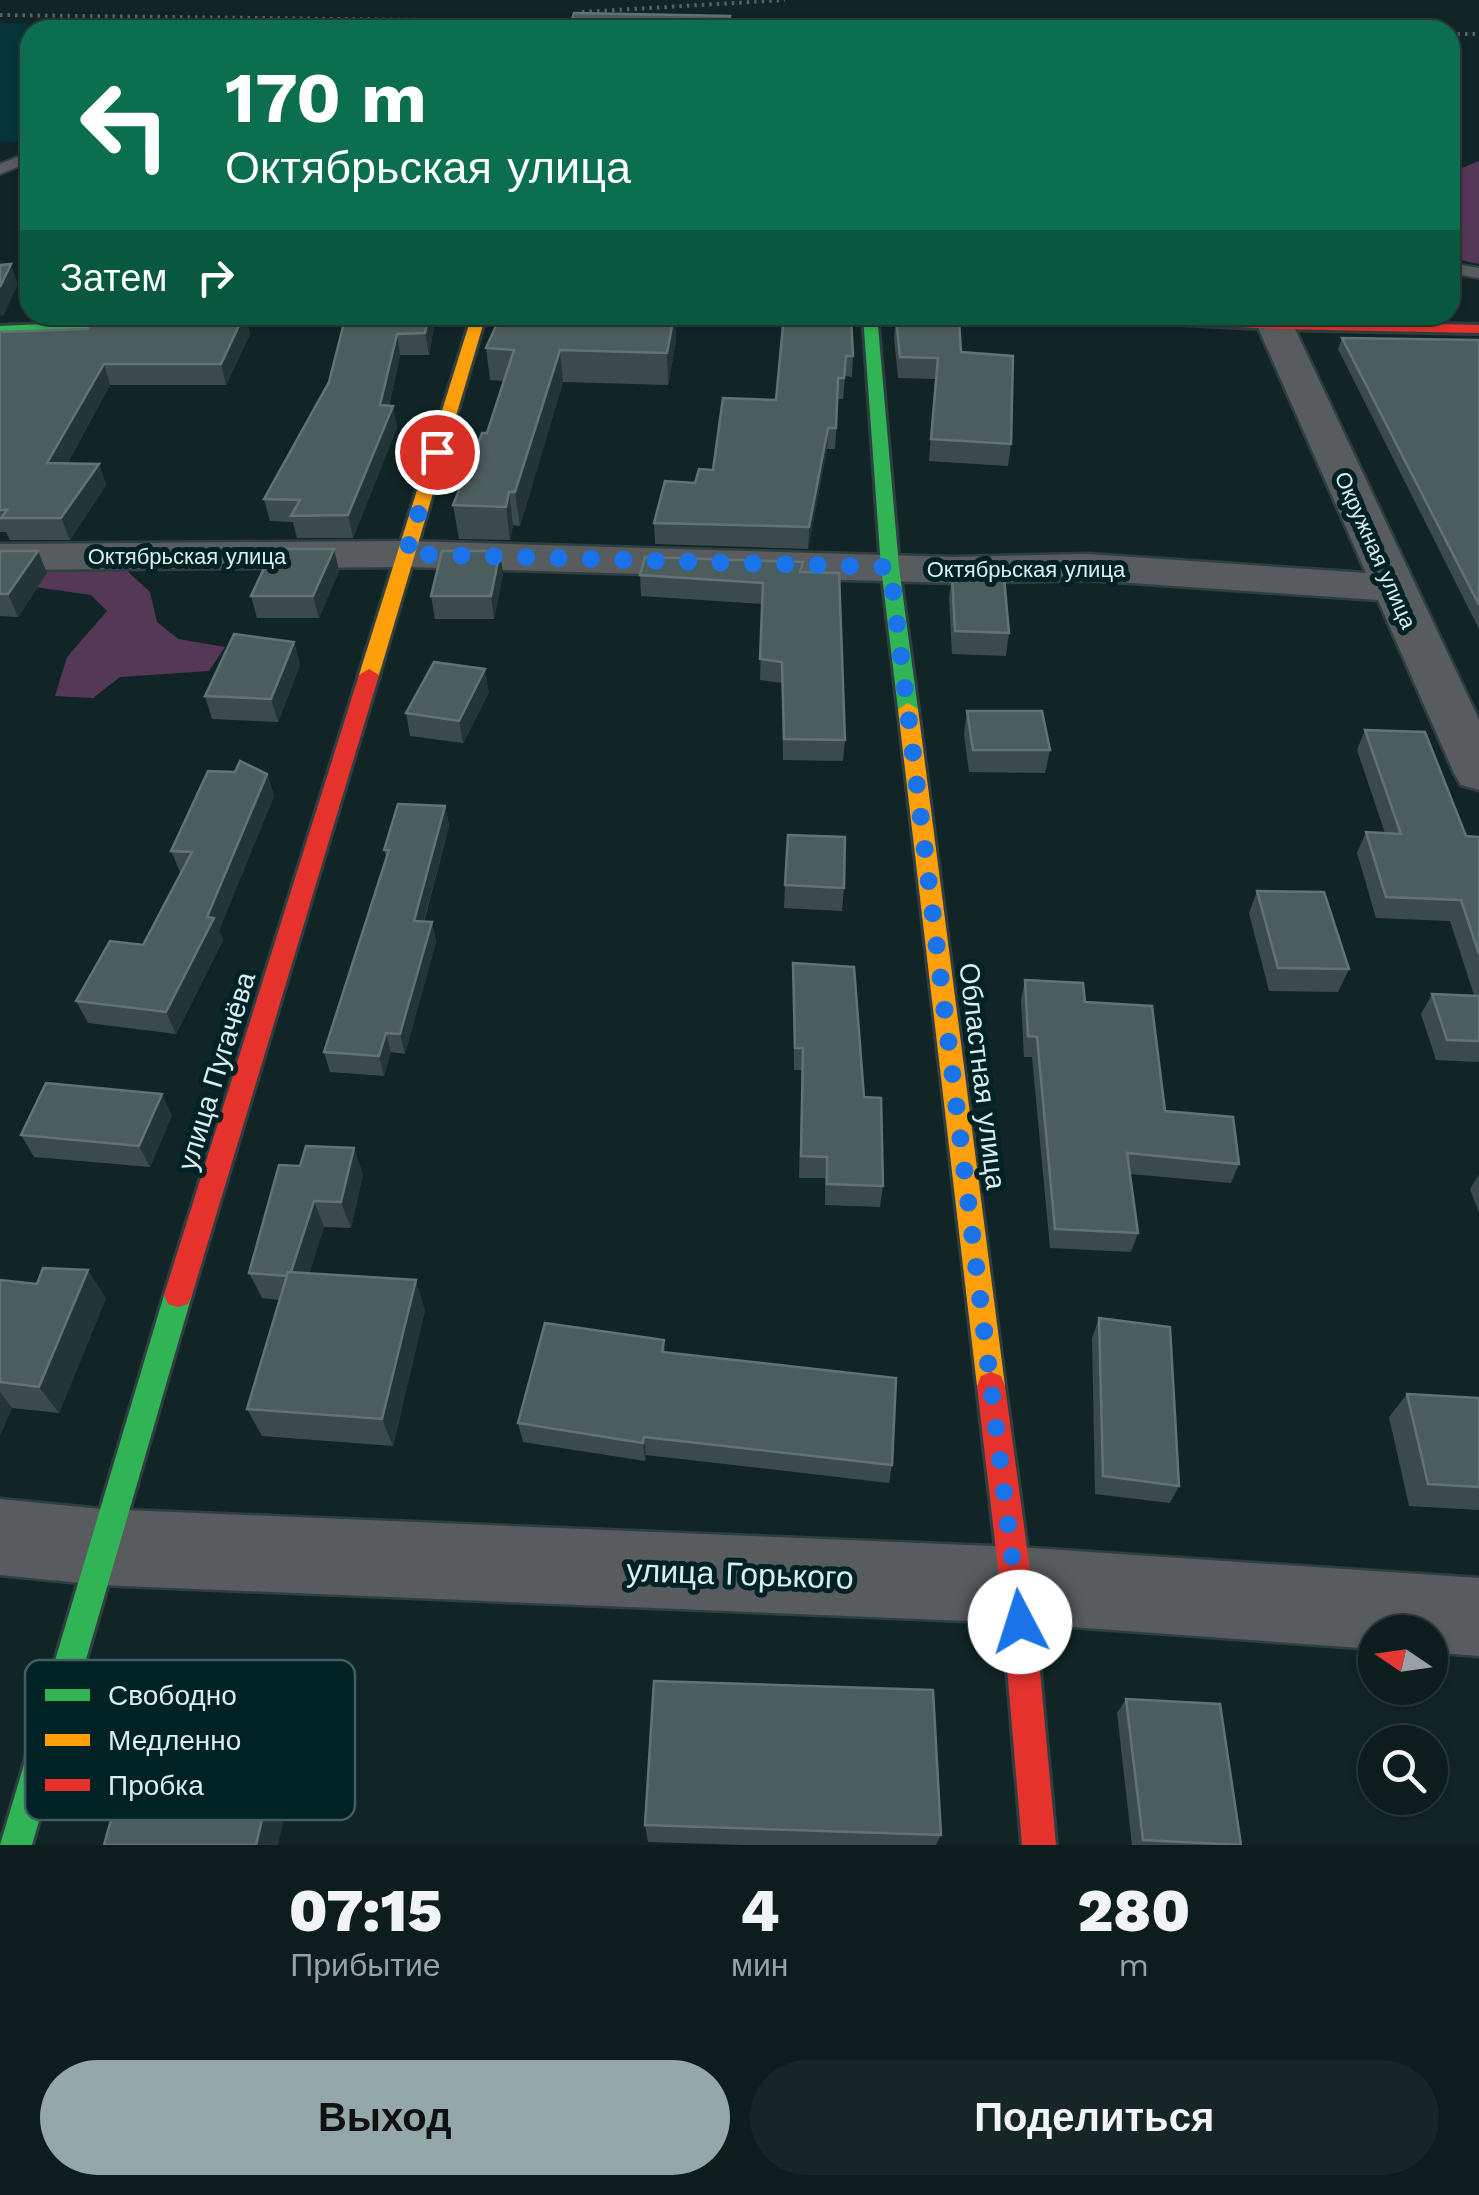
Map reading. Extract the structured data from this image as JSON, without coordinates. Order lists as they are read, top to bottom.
{
  "streets": {
    "street": [
      "Окружная улица",
      "Октябрьская улица",
      "улица Пугачёва",
      "Областная улица",
      "улица Горького"
    ]
  },
  "crossings": [
    ["Окружная улица", "Октябрьская улица"],
    ["Октябрьская улица", "улица Пугачёва"],
    ["Октябрьская улица", "Областная улица"],
    ["улица Пугачёва", "улица Горького"],
    ["Областная улица", "улица Горького"]
  ],
  "legend": ["Свободно", "Медленно", "Пробка"],
  "north": "left",
  "page": {
    "turn": ["170 m", "Октябрьская улица"],
    "then": "Затем",
    "eta": [
      "07:15",
      "Прибытие",
      "4",
      "мин",
      "280",
      "m"
    ],
    "buttons": ["Выход", "Поделиться"]
  }
}
